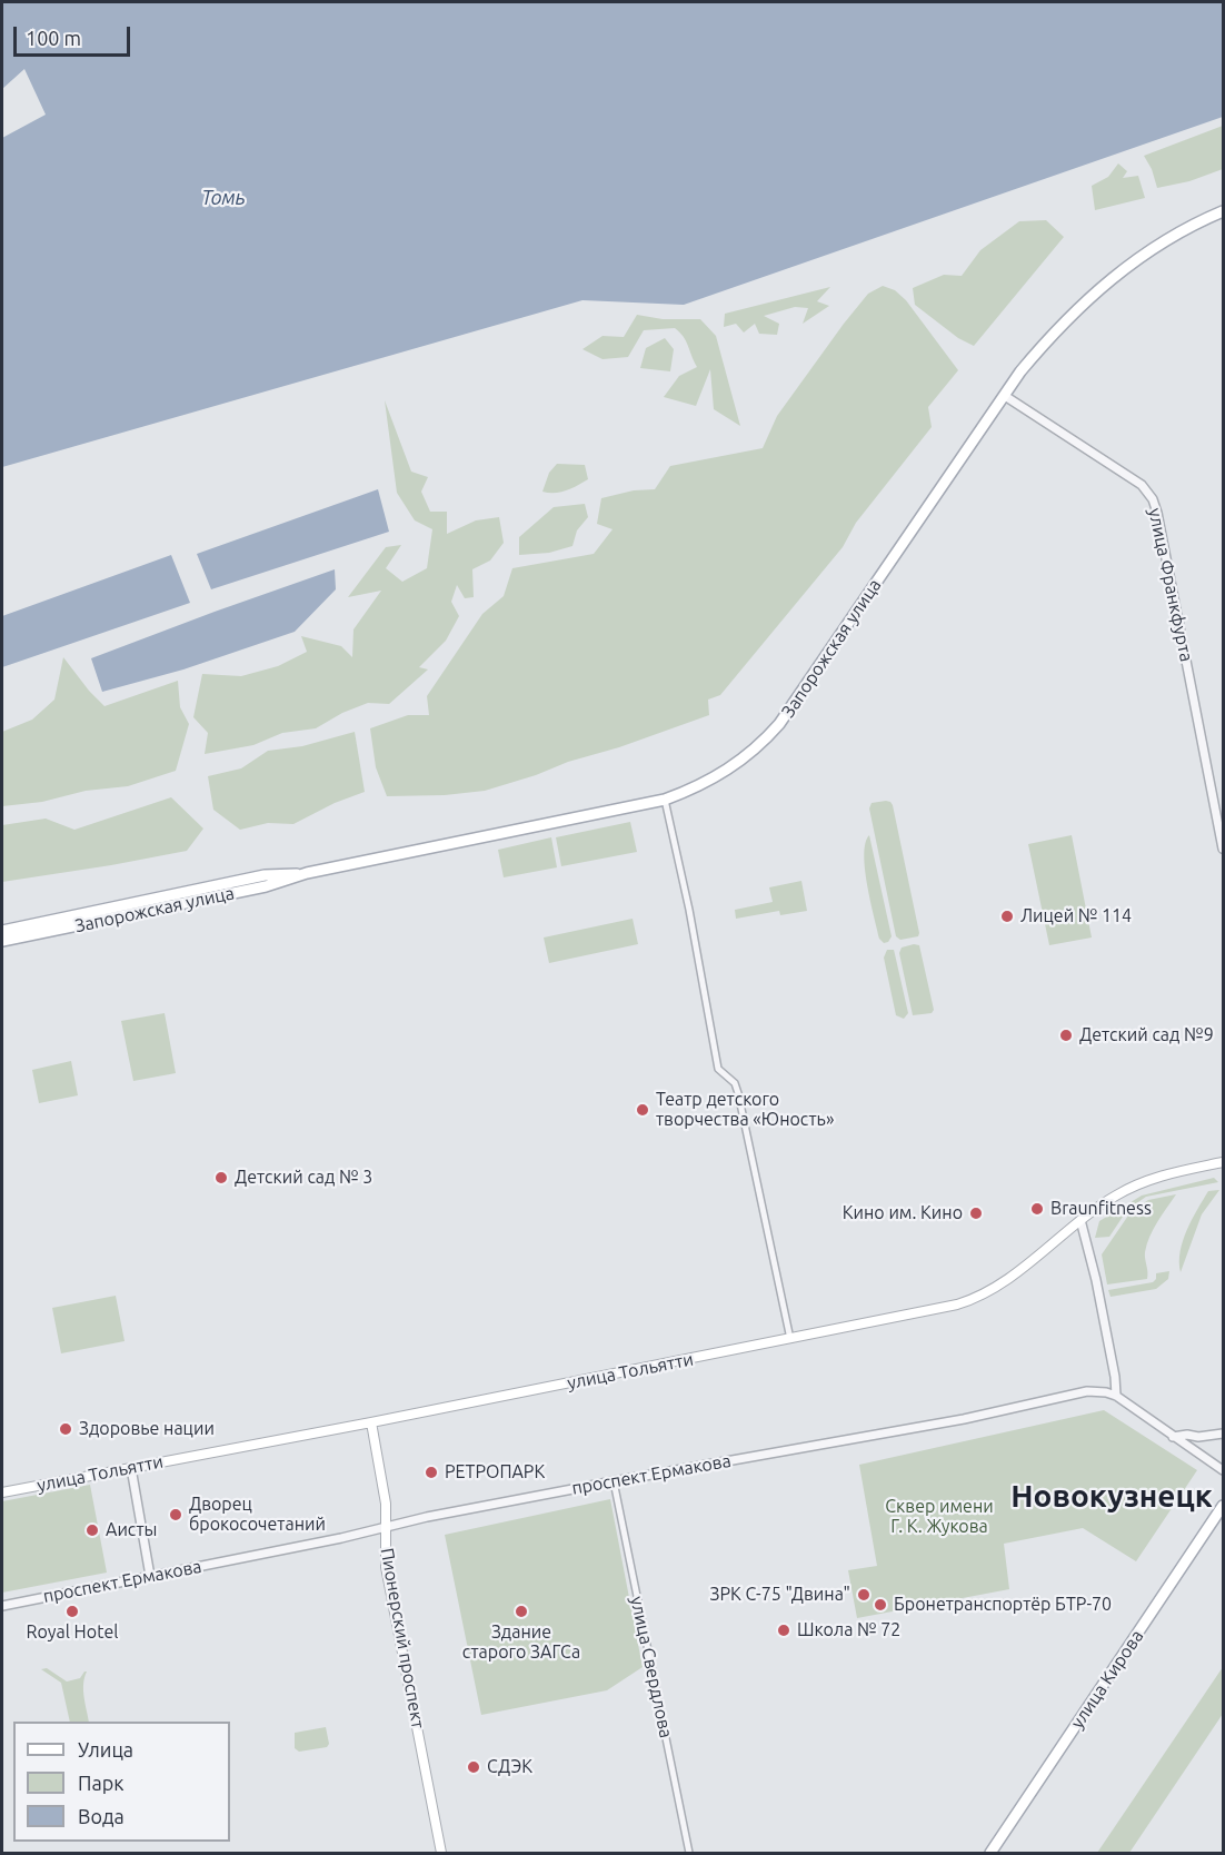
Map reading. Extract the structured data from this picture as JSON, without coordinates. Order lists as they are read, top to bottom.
{
  "streets": {
    "main road": [
      "Запорожская улица",
      "улица Тольятти",
      "Пионерский проспект",
      "улица Кирова"
    ],
    "street": ["улица Франкфурта", "проспект Ермакова", "улица Свердлова"]
  },
  "crossings": [
    ["улица Франкфурта", "Запорожская улица"],
    ["улица Тольятти", "Пионерский проспект"],
    ["проспект Ермакова", "Пионерский проспект"],
    ["проспект Ермакова", "улица Свердлова"]
  ],
  "districts": ["Новокузнецк"],
  "water": ["Томь"],
  "parks": ["Сквер имени Г. К. Жукова"],
  "places": [
    "Лицей № 114",
    "Детский сад №9",
    "Театр детского творчества «Юность»",
    "Детский сад № 3",
    "Braunfitness",
    "Кино им. Кино",
    "Здоровье нации",
    "РЕТРОПАРК",
    "Дворец брокосочетаний",
    "Аисты",
    "ЗРК С-75 \"Двина\"",
    "Бронетранспортёр БТР-70",
    "Royal Hotel",
    "Здание старого ЗАГСа",
    "Школа № 72",
    "СДЭК"
  ],
  "legend": ["Улица", "Парк", "Вода"],
  "scale_bar": "100 m"
}
